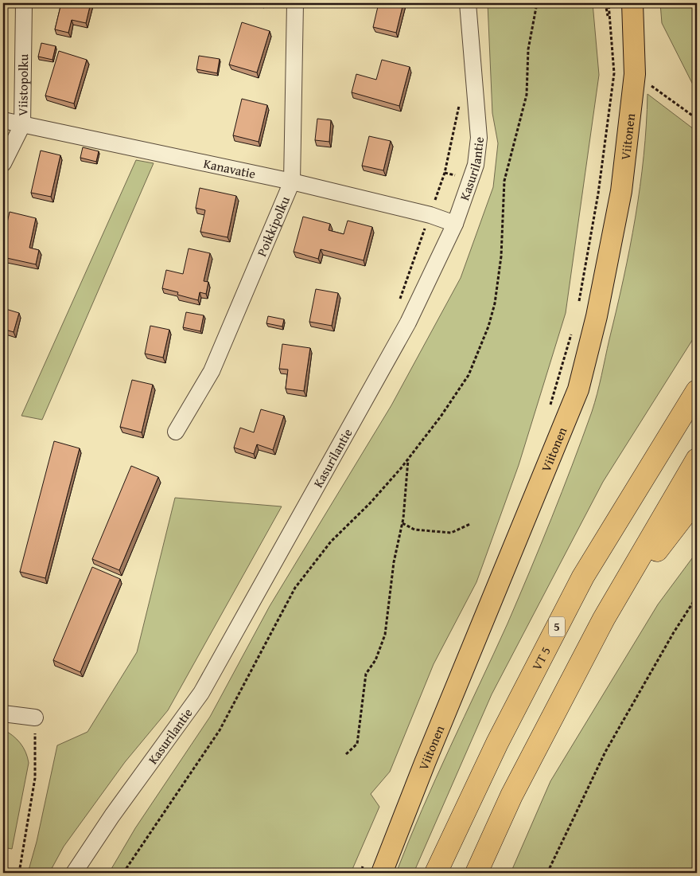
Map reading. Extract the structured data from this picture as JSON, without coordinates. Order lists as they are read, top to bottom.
{
  "streets": {
    "highway": ["5", "VT 5"],
    "main road": ["Viitonen"],
    "street": [
      "Viistopolku",
      "Kasurilantie",
      "Kanavatie",
      "Poikkipolku"
    ]
  },
  "crossings": [
    ["Viistopolku", "Kanavatie"],
    ["Kasurilantie", "Kanavatie"],
    ["Kanavatie", "Poikkipolku"]
  ]
}
